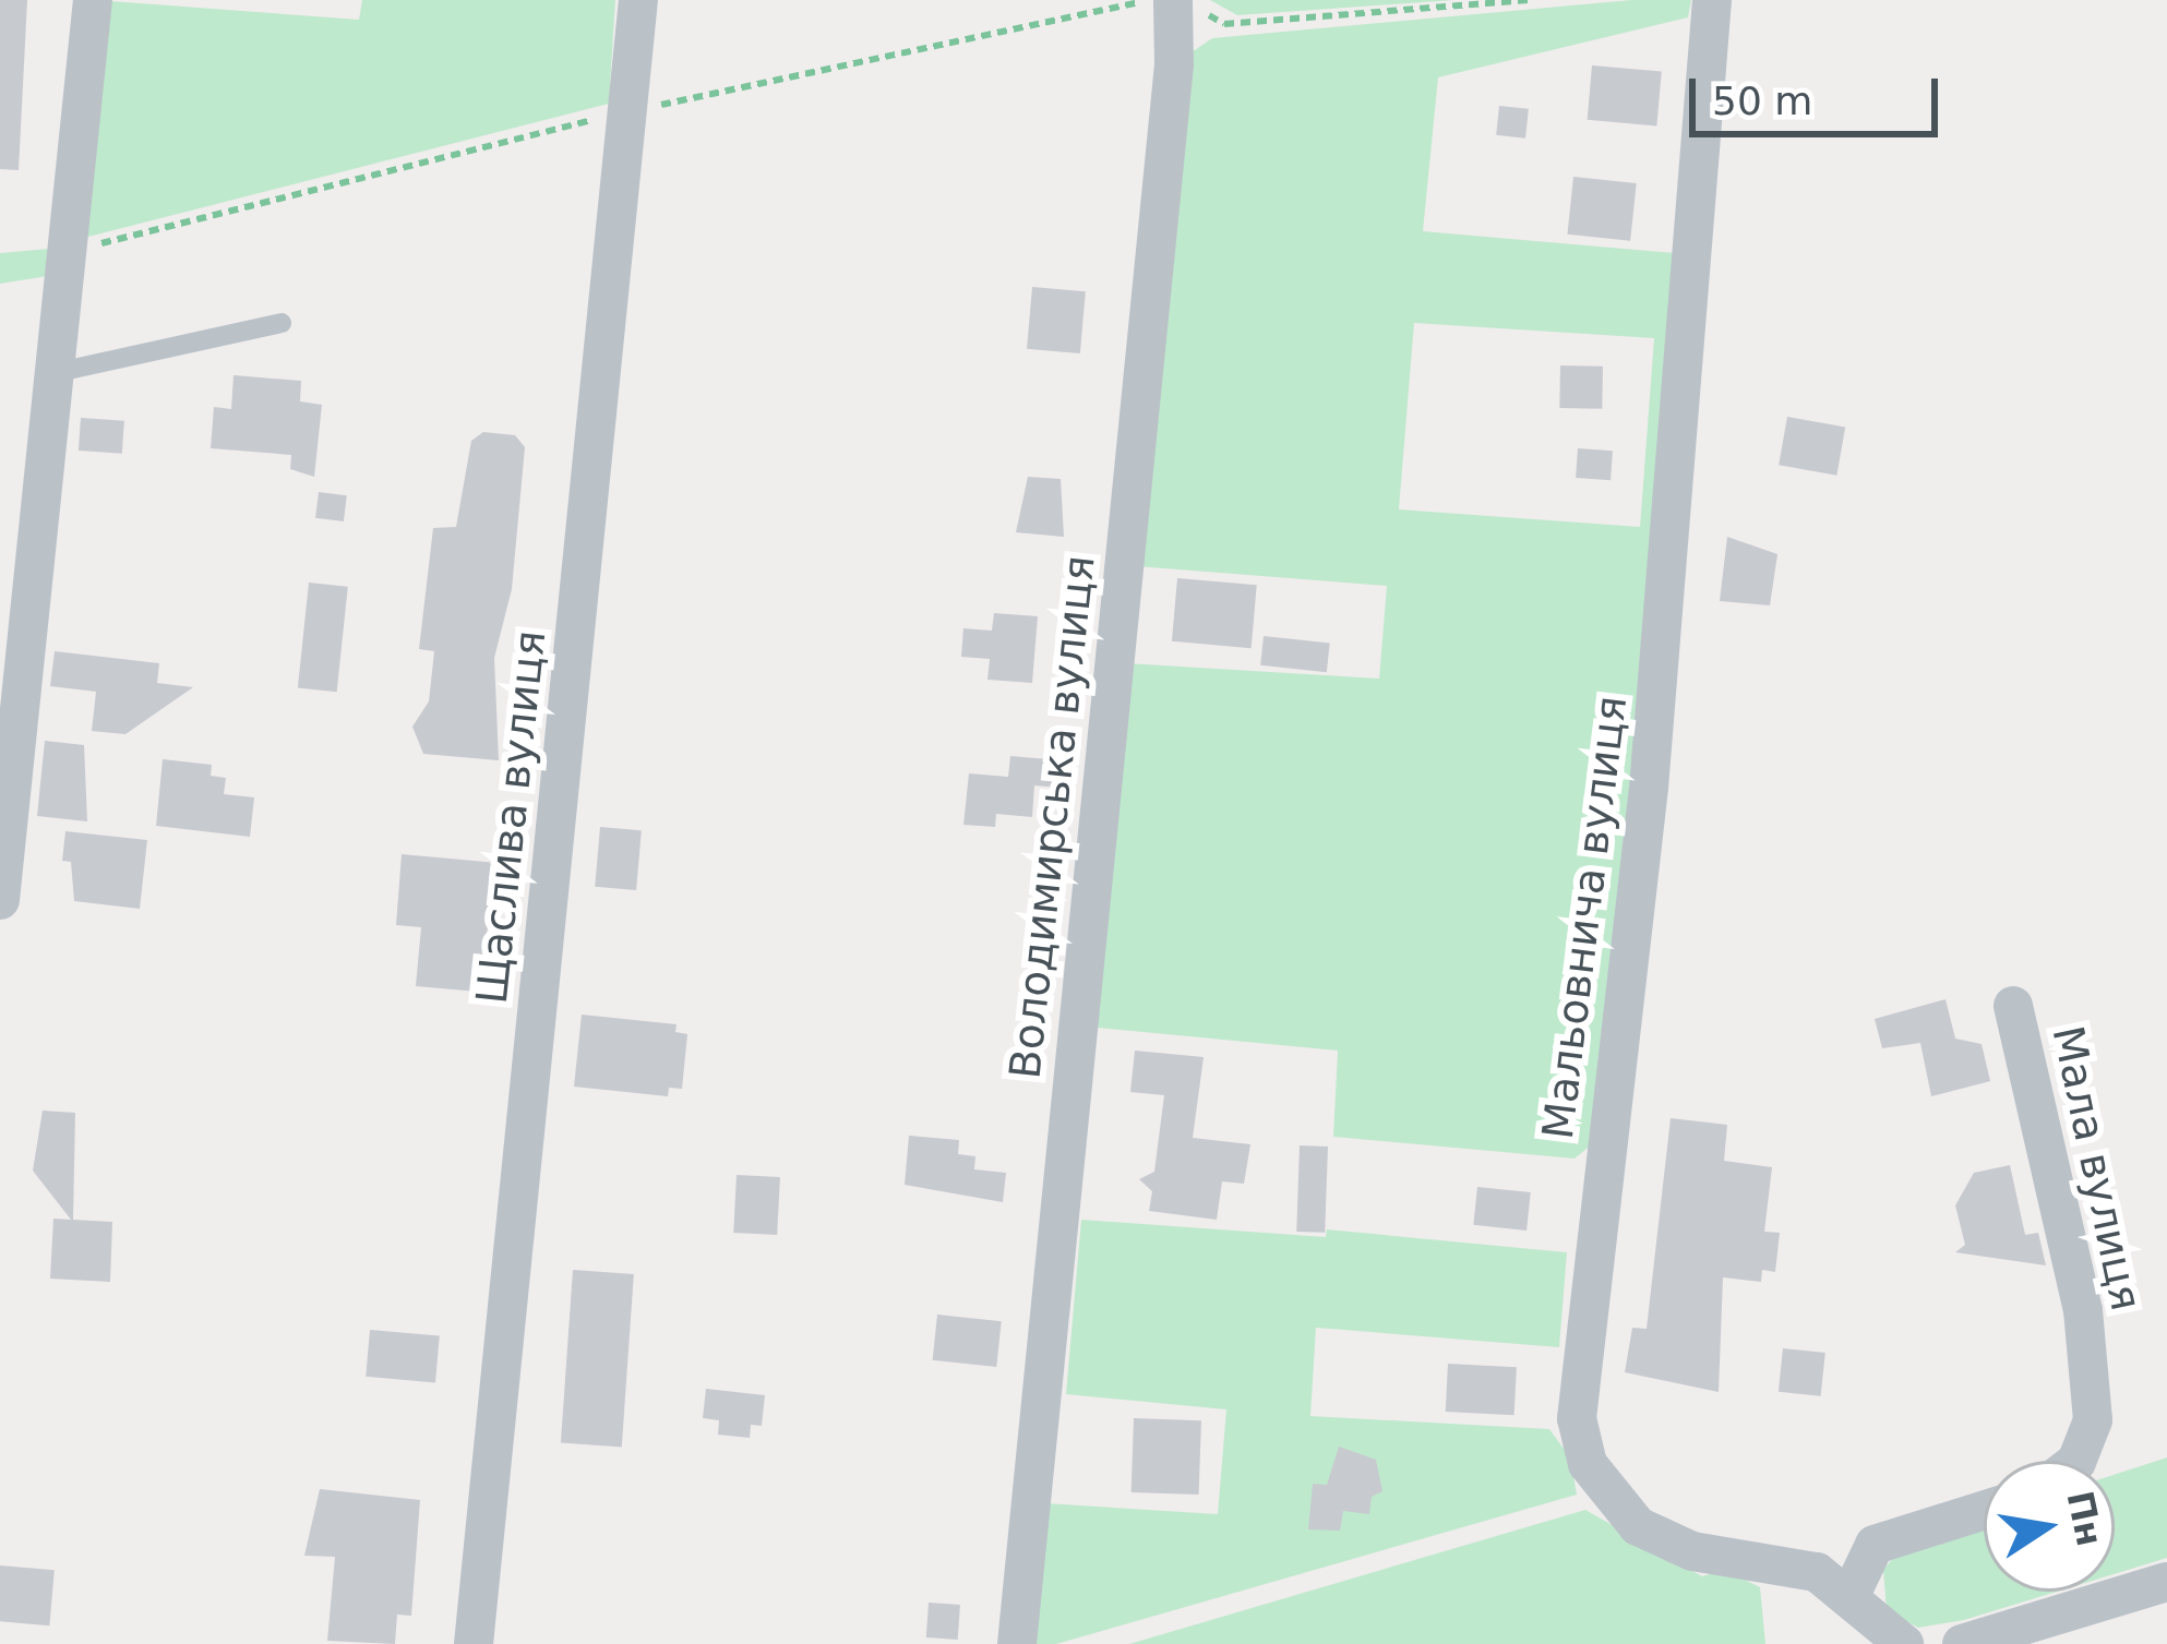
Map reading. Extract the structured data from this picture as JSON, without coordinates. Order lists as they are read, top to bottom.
{
  "streets": {
    "street": [
      "Щаслива вулиця",
      "Володимирська вулиця",
      "Мальовнича вулиця",
      "Мала вулиця"
    ]
  },
  "scale_bar": "50 m",
  "north": "right"
}
